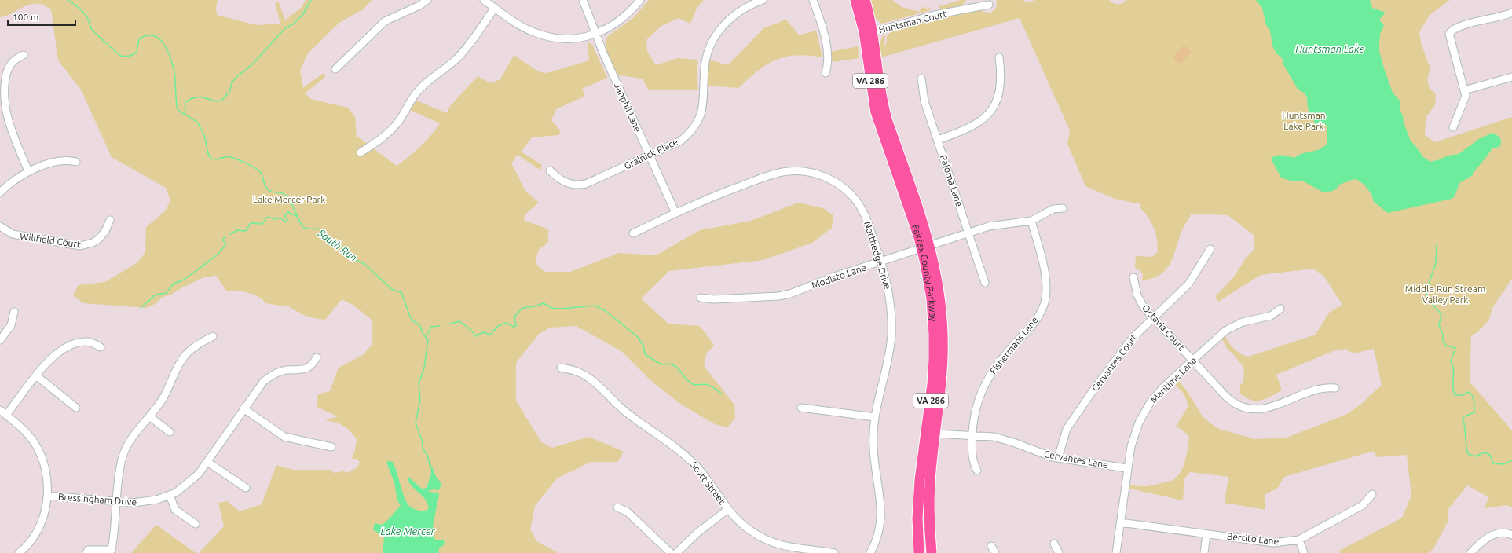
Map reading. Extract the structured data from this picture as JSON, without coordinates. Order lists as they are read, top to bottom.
{
  "streets": {
    "highway": ["VA 286", "Fairfax County Parkway"],
    "street": [
      "Huntsman Court",
      "Janphil Lane",
      "Gralnick Place",
      "Paloma Lane",
      "Willfield Court",
      "Northedge Drive",
      "Modisto Lane",
      "Octavia Court",
      "Fishermans Lane",
      "Cervantes Court",
      "Maritime Lane",
      "Cervantes Lane",
      "Scott Street",
      "Bressingham Drive",
      "Bertito Lane"
    ]
  },
  "crossings": [
    ["Huntsman Court", "Fairfax County Parkway"],
    ["Janphil Lane", "Gralnick Place"],
    ["Janphil Lane", "Northedge Drive"],
    ["Paloma Lane", "Modisto Lane"],
    ["Northedge Drive", "Modisto Lane"],
    ["Fairfax County Parkway", "Modisto Lane"],
    ["Fairfax County Parkway", "Cervantes Lane"],
    ["Modisto Lane", "Fishermans Lane"],
    ["Octavia Court", "Cervantes Court"],
    ["Octavia Court", "Maritime Lane"],
    ["Fishermans Lane", "Cervantes Lane"],
    ["Cervantes Court", "Cervantes Lane"],
    ["Maritime Lane", "Cervantes Lane"],
    ["Maritime Lane", "Bertito Lane"]
  ],
  "water": ["Huntsman Lake", "South Run", "Lake Mercer"],
  "parks": ["Huntsman Lake Park", "Lake Mercer Park", "Middle Run Stream Valley Park"],
  "scale_bar": "100 m"
}
